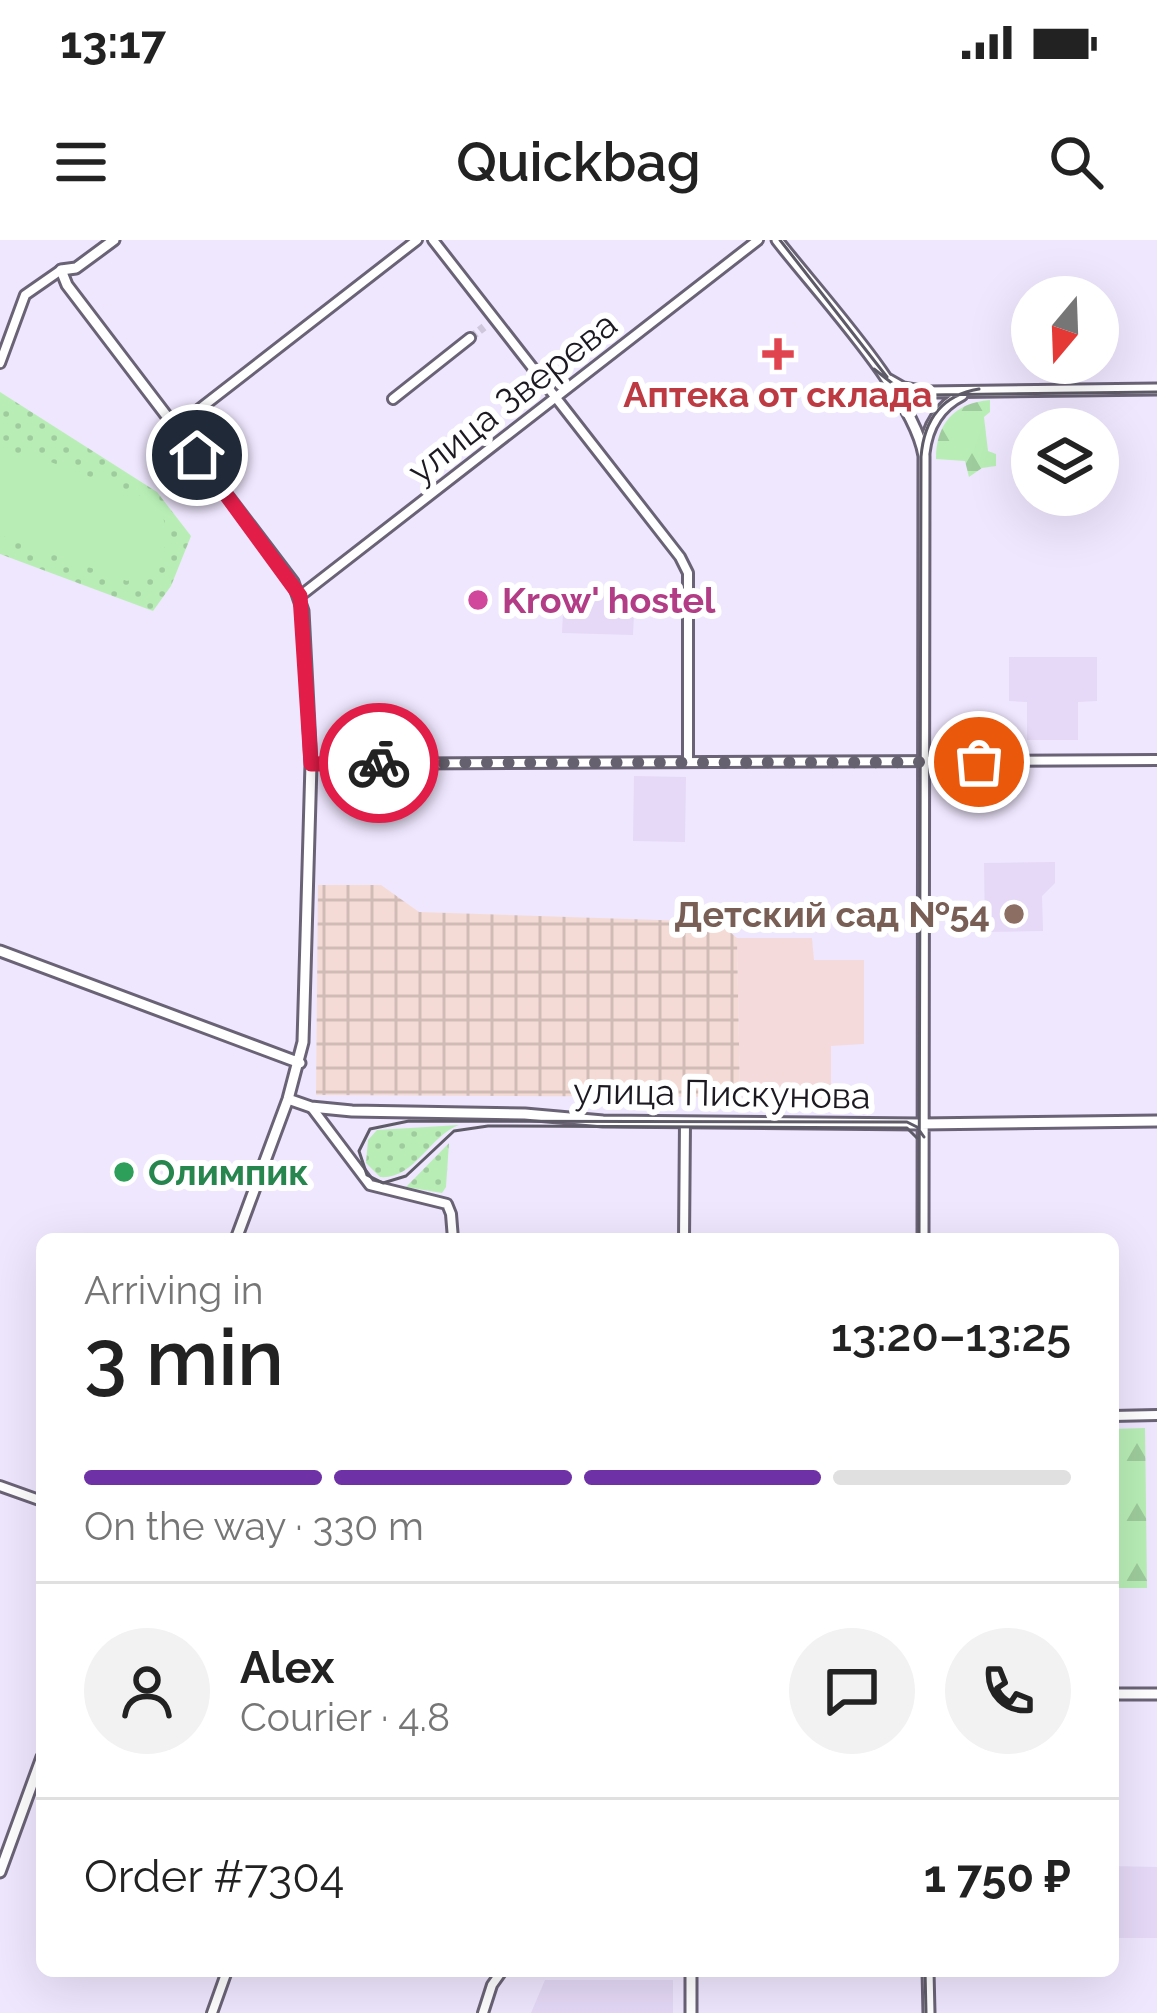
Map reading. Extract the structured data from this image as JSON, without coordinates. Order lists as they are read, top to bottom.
{
  "streets": {
    "street": ["улица Зверева", "улица Пискунова"]
  },
  "places": {
    "health": ["Аптека от склада"],
    "other": ["Krow' hostel", "Детский сад №54", "Олимпик"]
  },
  "north": "bottom",
  "page": {
    "status": "13:17",
    "header": "Quickbag",
    "heading": ["3 min", "Arriving in", "13:20–13:25"],
    "panel": [
      "Alex",
      "Courier · 4.8",
      "Order #7304",
      "1 750 ₽"
    ],
    "bar": "On the way · 330 m"
  }
}
